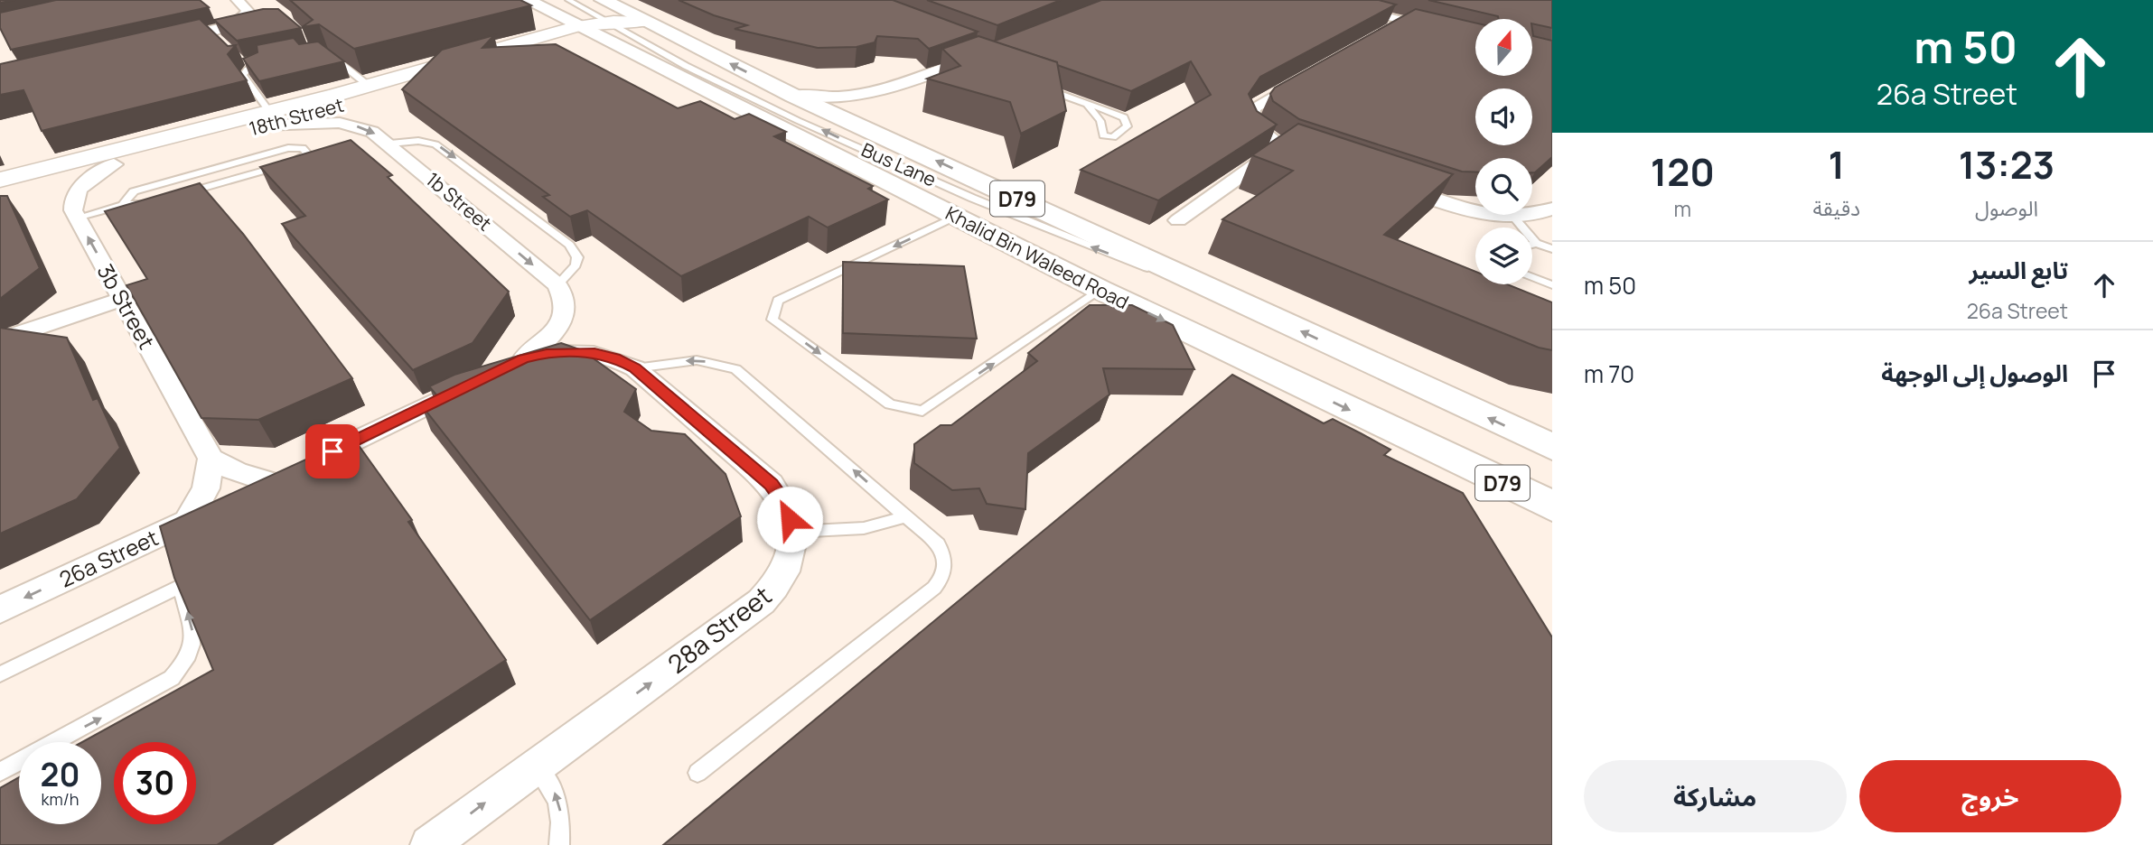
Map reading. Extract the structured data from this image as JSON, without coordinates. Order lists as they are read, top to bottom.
{
  "streets": {
    "main road": ["D79", "Khalid Bin Waleed Road"],
    "street": [
      "18th Street",
      "1b Street",
      "3b Street",
      "26a Street",
      "28a Street"
    ],
    "lane": ["Bus Lane"]
  },
  "crossings": [
    ["18th Street", "1b Street"],
    ["18th Street", "Khalid Bin Waleed Road"],
    ["Bus Lane", "Khalid Bin Waleed Road"],
    ["26a Street", "28a Street"]
  ],
  "one_way": ["Bus Lane", "1b Street", "28a Street"],
  "north": "top",
  "page": {
    "turn": ["50 m", "26a Street"],
    "eta": [
      "13:23",
      "الوصول",
      "1",
      "دقيقة",
      "120",
      "m"
    ],
    "list": [
      {
        "name": "تابع السير",
        "note": "26a Street",
        "value": "50 m"
      },
      {
        "name": "الوصول إلى الوجهة",
        "value": "70 m"
      }
    ],
    "speed": "20 km/h",
    "limit": "30",
    "buttons": ["خروج", "مشاركة"]
  }
}
